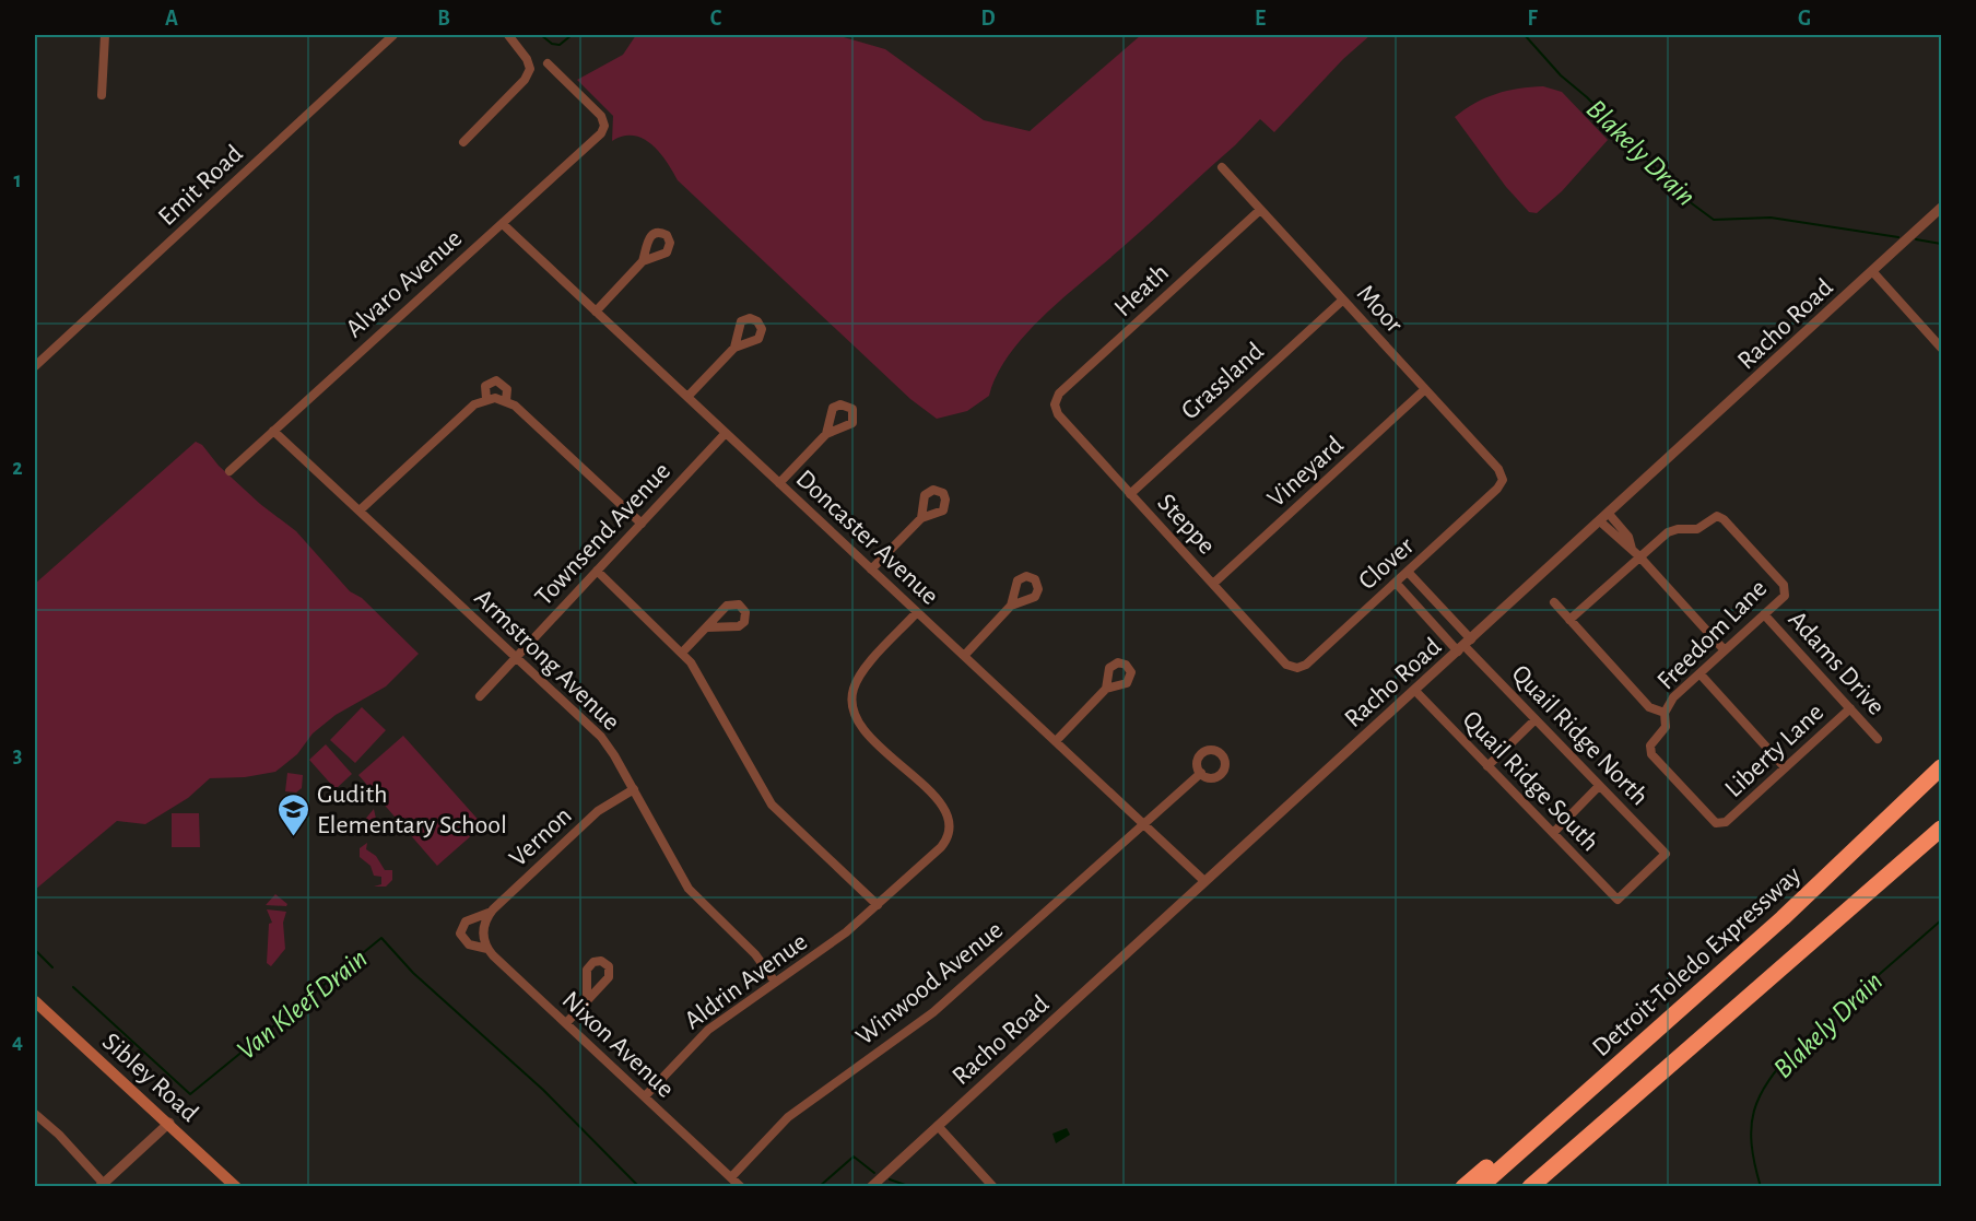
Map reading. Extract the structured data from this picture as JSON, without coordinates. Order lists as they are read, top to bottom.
{
  "streets": {
    "highway": ["Detroit-Toledo Expressway"],
    "main road": ["Sibley Road"],
    "street": [
      "Emit Road",
      "Alvaro Avenue",
      "Heath",
      "Moor",
      "Racho Road",
      "Grassland",
      "Vineyard",
      "Steppe",
      "Townsend Avenue",
      "Doncaster Avenue",
      "Clover",
      "Freedom Lane",
      "Armstrong Avenue",
      "Adams Drive",
      "Quail Ridge North",
      "Liberty Lane",
      "Quail Ridge South",
      "Vernon",
      "Aldrin Avenue",
      "Winwood Avenue",
      "Nixon Avenue"
    ]
  },
  "crossings": [
    ["Alvaro Avenue", "Doncaster Avenue"],
    ["Alvaro Avenue", "Armstrong Avenue"],
    ["Heath", "Moor"],
    ["Heath", "Steppe"],
    ["Moor", "Grassland"],
    ["Moor", "Vineyard"],
    ["Moor", "Clover"],
    ["Racho Road", "Doncaster Avenue"],
    ["Racho Road", "Quail Ridge North"],
    ["Racho Road", "Quail Ridge South"],
    ["Grassland", "Steppe"],
    ["Vineyard", "Steppe"],
    ["Steppe", "Clover"],
    ["Townsend Avenue", "Doncaster Avenue"],
    ["Townsend Avenue", "Armstrong Avenue"],
    ["Doncaster Avenue", "Aldrin Avenue"],
    ["Doncaster Avenue", "Winwood Avenue"],
    ["Freedom Lane", "Adams Drive"],
    ["Freedom Lane", "Liberty Lane"],
    ["Armstrong Avenue", "Vernon"],
    ["Armstrong Avenue", "Aldrin Avenue"],
    ["Adams Drive", "Liberty Lane"],
    ["Quail Ridge North", "Quail Ridge South"],
    ["Vernon", "Nixon Avenue"],
    ["Aldrin Avenue", "Nixon Avenue"],
    ["Winwood Avenue", "Nixon Avenue"]
  ],
  "water": ["Blakely Drain", "Van Kleef Drain"],
  "places": {
    "school or university": ["Gudith Elementary School"]
  },
  "grid": {
    "columns": [
      "A",
      "B",
      "C",
      "D",
      "E",
      "F",
      "G"
    ],
    "rows": [
      "1",
      "2",
      "3",
      "4"
    ]
  }
}
